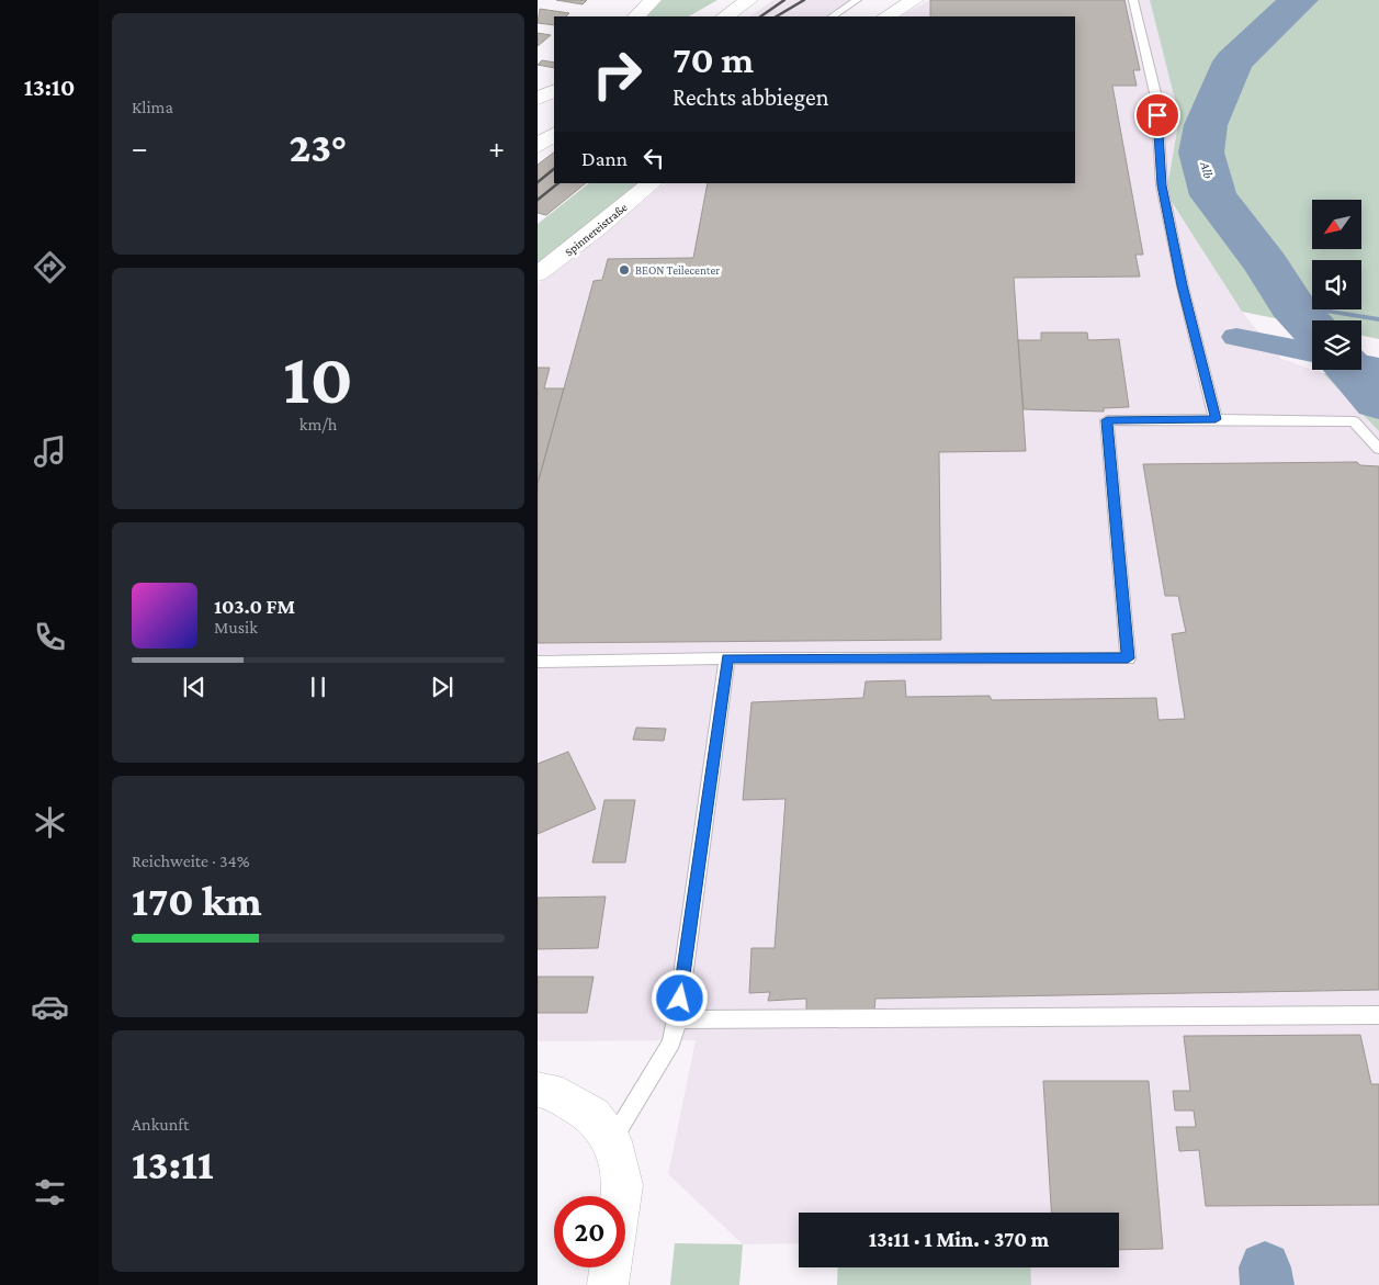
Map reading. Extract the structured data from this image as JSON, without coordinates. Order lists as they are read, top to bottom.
{
  "streets": {
    "street": ["Spinnereistraße"]
  },
  "water": ["Alb"],
  "places": ["BEON Teilecenter"],
  "north": "bottom left",
  "page": {
    "tabs": "13:10",
    "tile": [
      "Klima",
      ["10", "km/h"],
      ["Reichweite · 34%", "170 km"],
      ["Ankunft", "13:11"]
    ],
    "turn": ["70 m", "Rechts abbiegen"],
    "heat": ["−", "23°", "+"],
    "then": "Dann",
    "song": ["103.0 FM", "Musik"],
    "limit": "20",
    "trip": "13:11 · 1 Min. · 370 m"
  }
}
